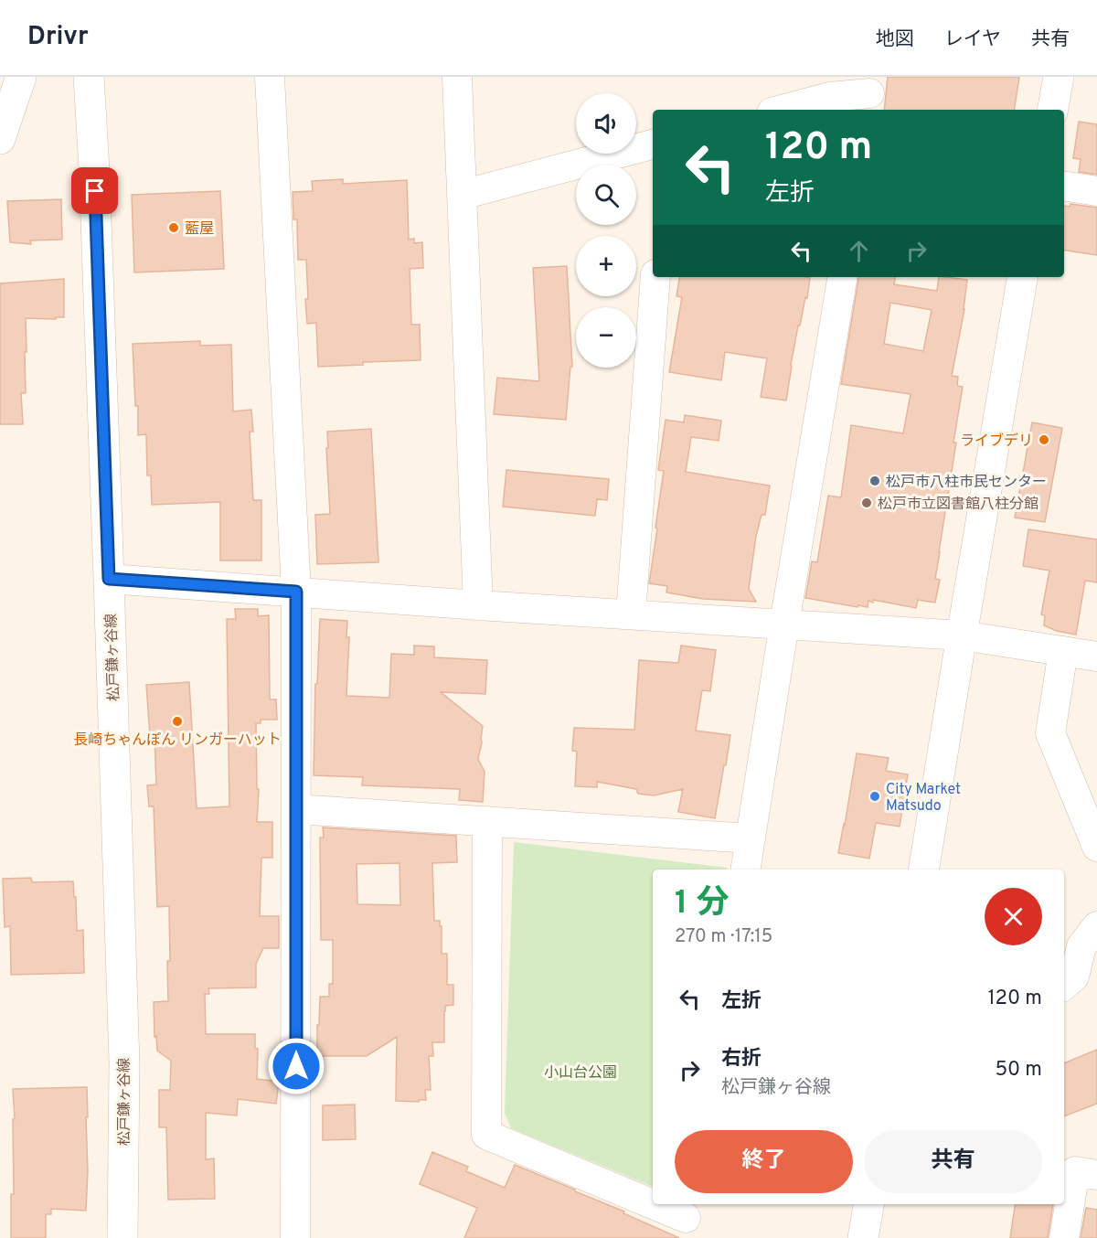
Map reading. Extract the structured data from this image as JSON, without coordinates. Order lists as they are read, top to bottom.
{
  "streets": {
    "main road": ["松戸鎌ヶ谷線"]
  },
  "parks": ["小山台公園"],
  "places": [
    "藍屋",
    "ライブデリ",
    "松戸市八柱市民センター",
    "松戸市立図書館八柱分館",
    "長崎ちゃんぽん リンガーハット",
    "City Market Matsudo"
  ],
  "page": {
    "header": "Drivr",
    "nav": ["地図", "レイヤ", "共有"],
    "map_buttons": ["+", "−"],
    "turn": ["120 m", "左折"],
    "heading": ["1 分", "270 m · 17:15"],
    "list": [
      {
        "name": "左折",
        "value": "120 m"
      },
      {
        "name": "右折",
        "note": "松戸鎌ヶ谷線",
        "value": "50 m"
      }
    ],
    "buttons": ["終了", "共有"]
  }
}
